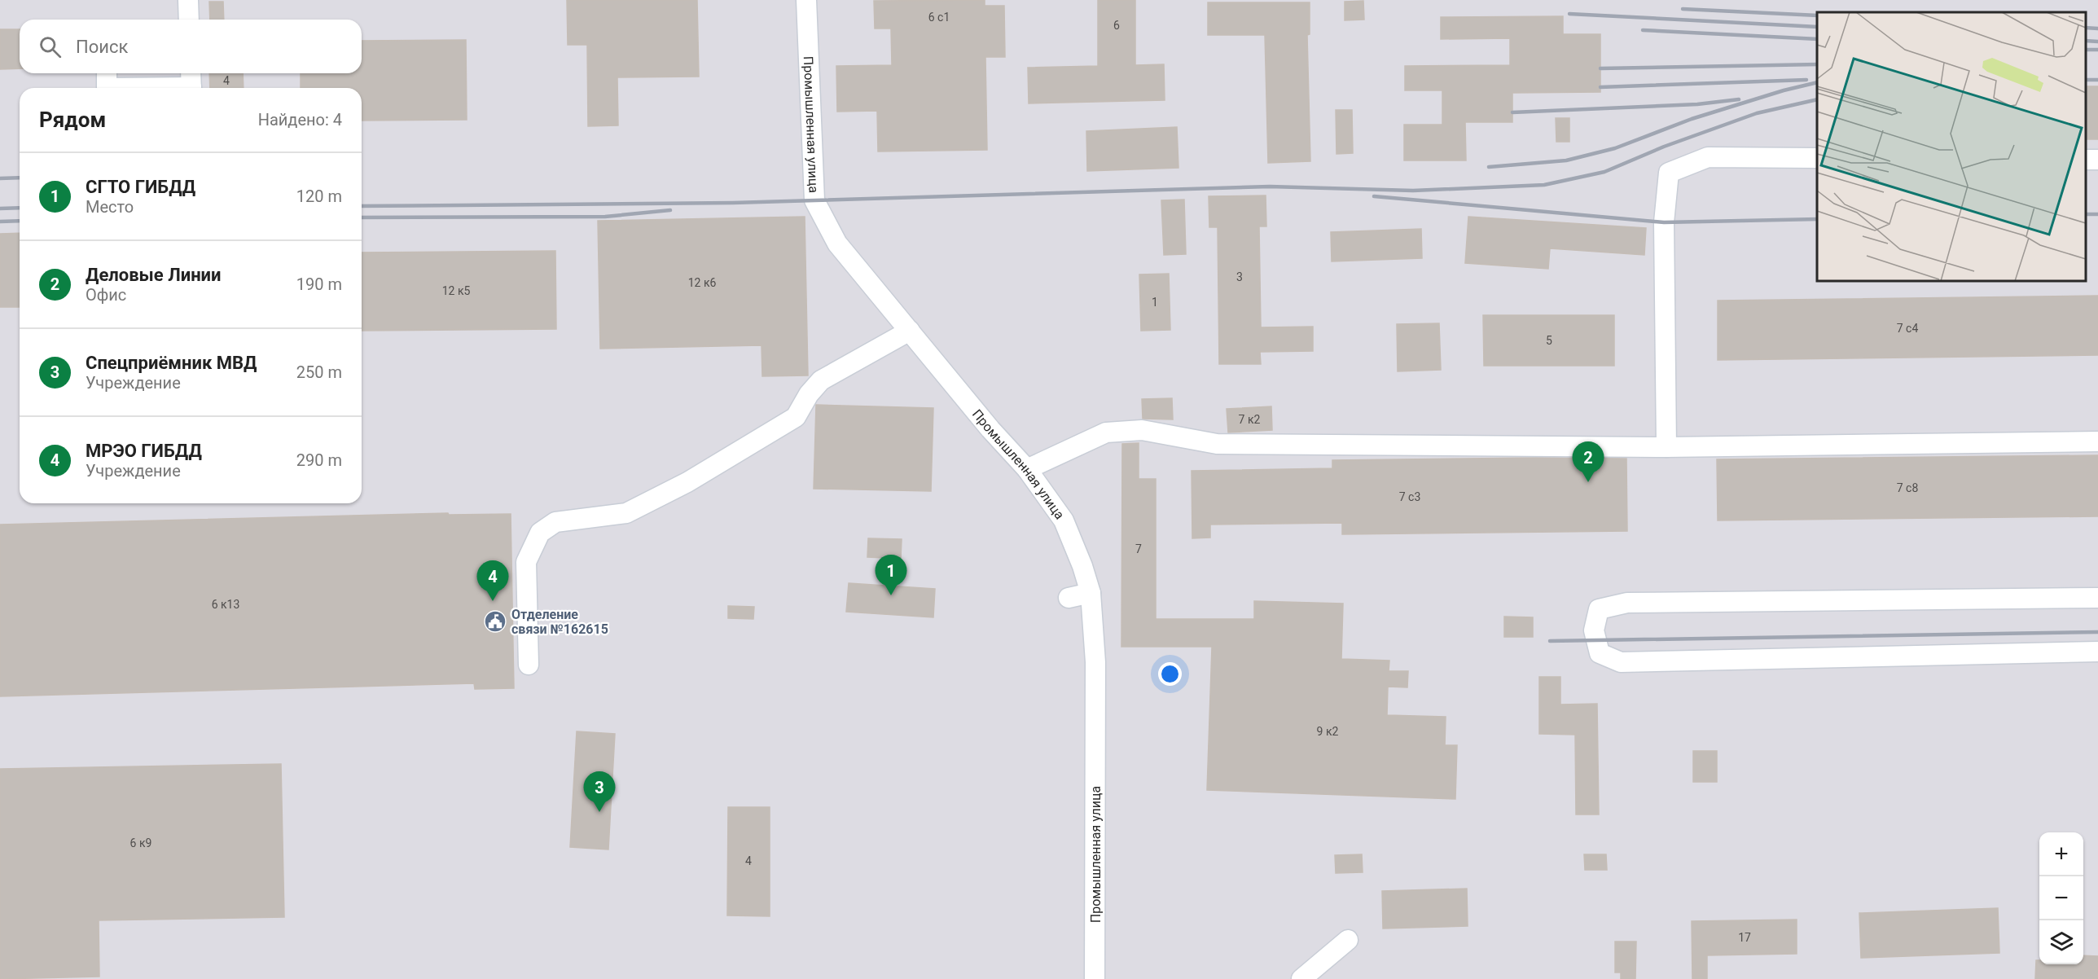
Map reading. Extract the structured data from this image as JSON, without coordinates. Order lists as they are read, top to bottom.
{
  "streets": {
    "street": ["Промышленная улица"]
  },
  "places": {
    "public building": ["Отделение связи №162615"]
  },
  "house_numbers": [
    "6 с1",
    "6",
    "4",
    "3",
    "12 к6",
    "12 к5",
    "1",
    "7 с4",
    "5",
    "7 к2",
    "7 с8",
    "7 с3",
    "7",
    "6 к13",
    "9 к2",
    "6 к9",
    "4",
    "17"
  ],
  "page": {
    "search": "Поиск",
    "heading": ["Рядом", "Найдено: 4"],
    "list": [
      {
        "mark": "1",
        "name": "СГТО ГИБДД",
        "note": "Место",
        "value": "120 m"
      },
      {
        "mark": "2",
        "name": "Деловые Линии",
        "note": "Офис",
        "value": "190 m"
      },
      {
        "mark": "3",
        "name": "Спецприёмник МВД",
        "note": "Учреждение",
        "value": "250 m"
      },
      {
        "mark": "4",
        "name": "МРЭО ГИБДД",
        "note": "Учреждение",
        "value": "290 m"
      }
    ],
    "pins": [
      "2",
      "1",
      "4",
      "3"
    ],
    "map_buttons": ["+", "−"]
  }
}
